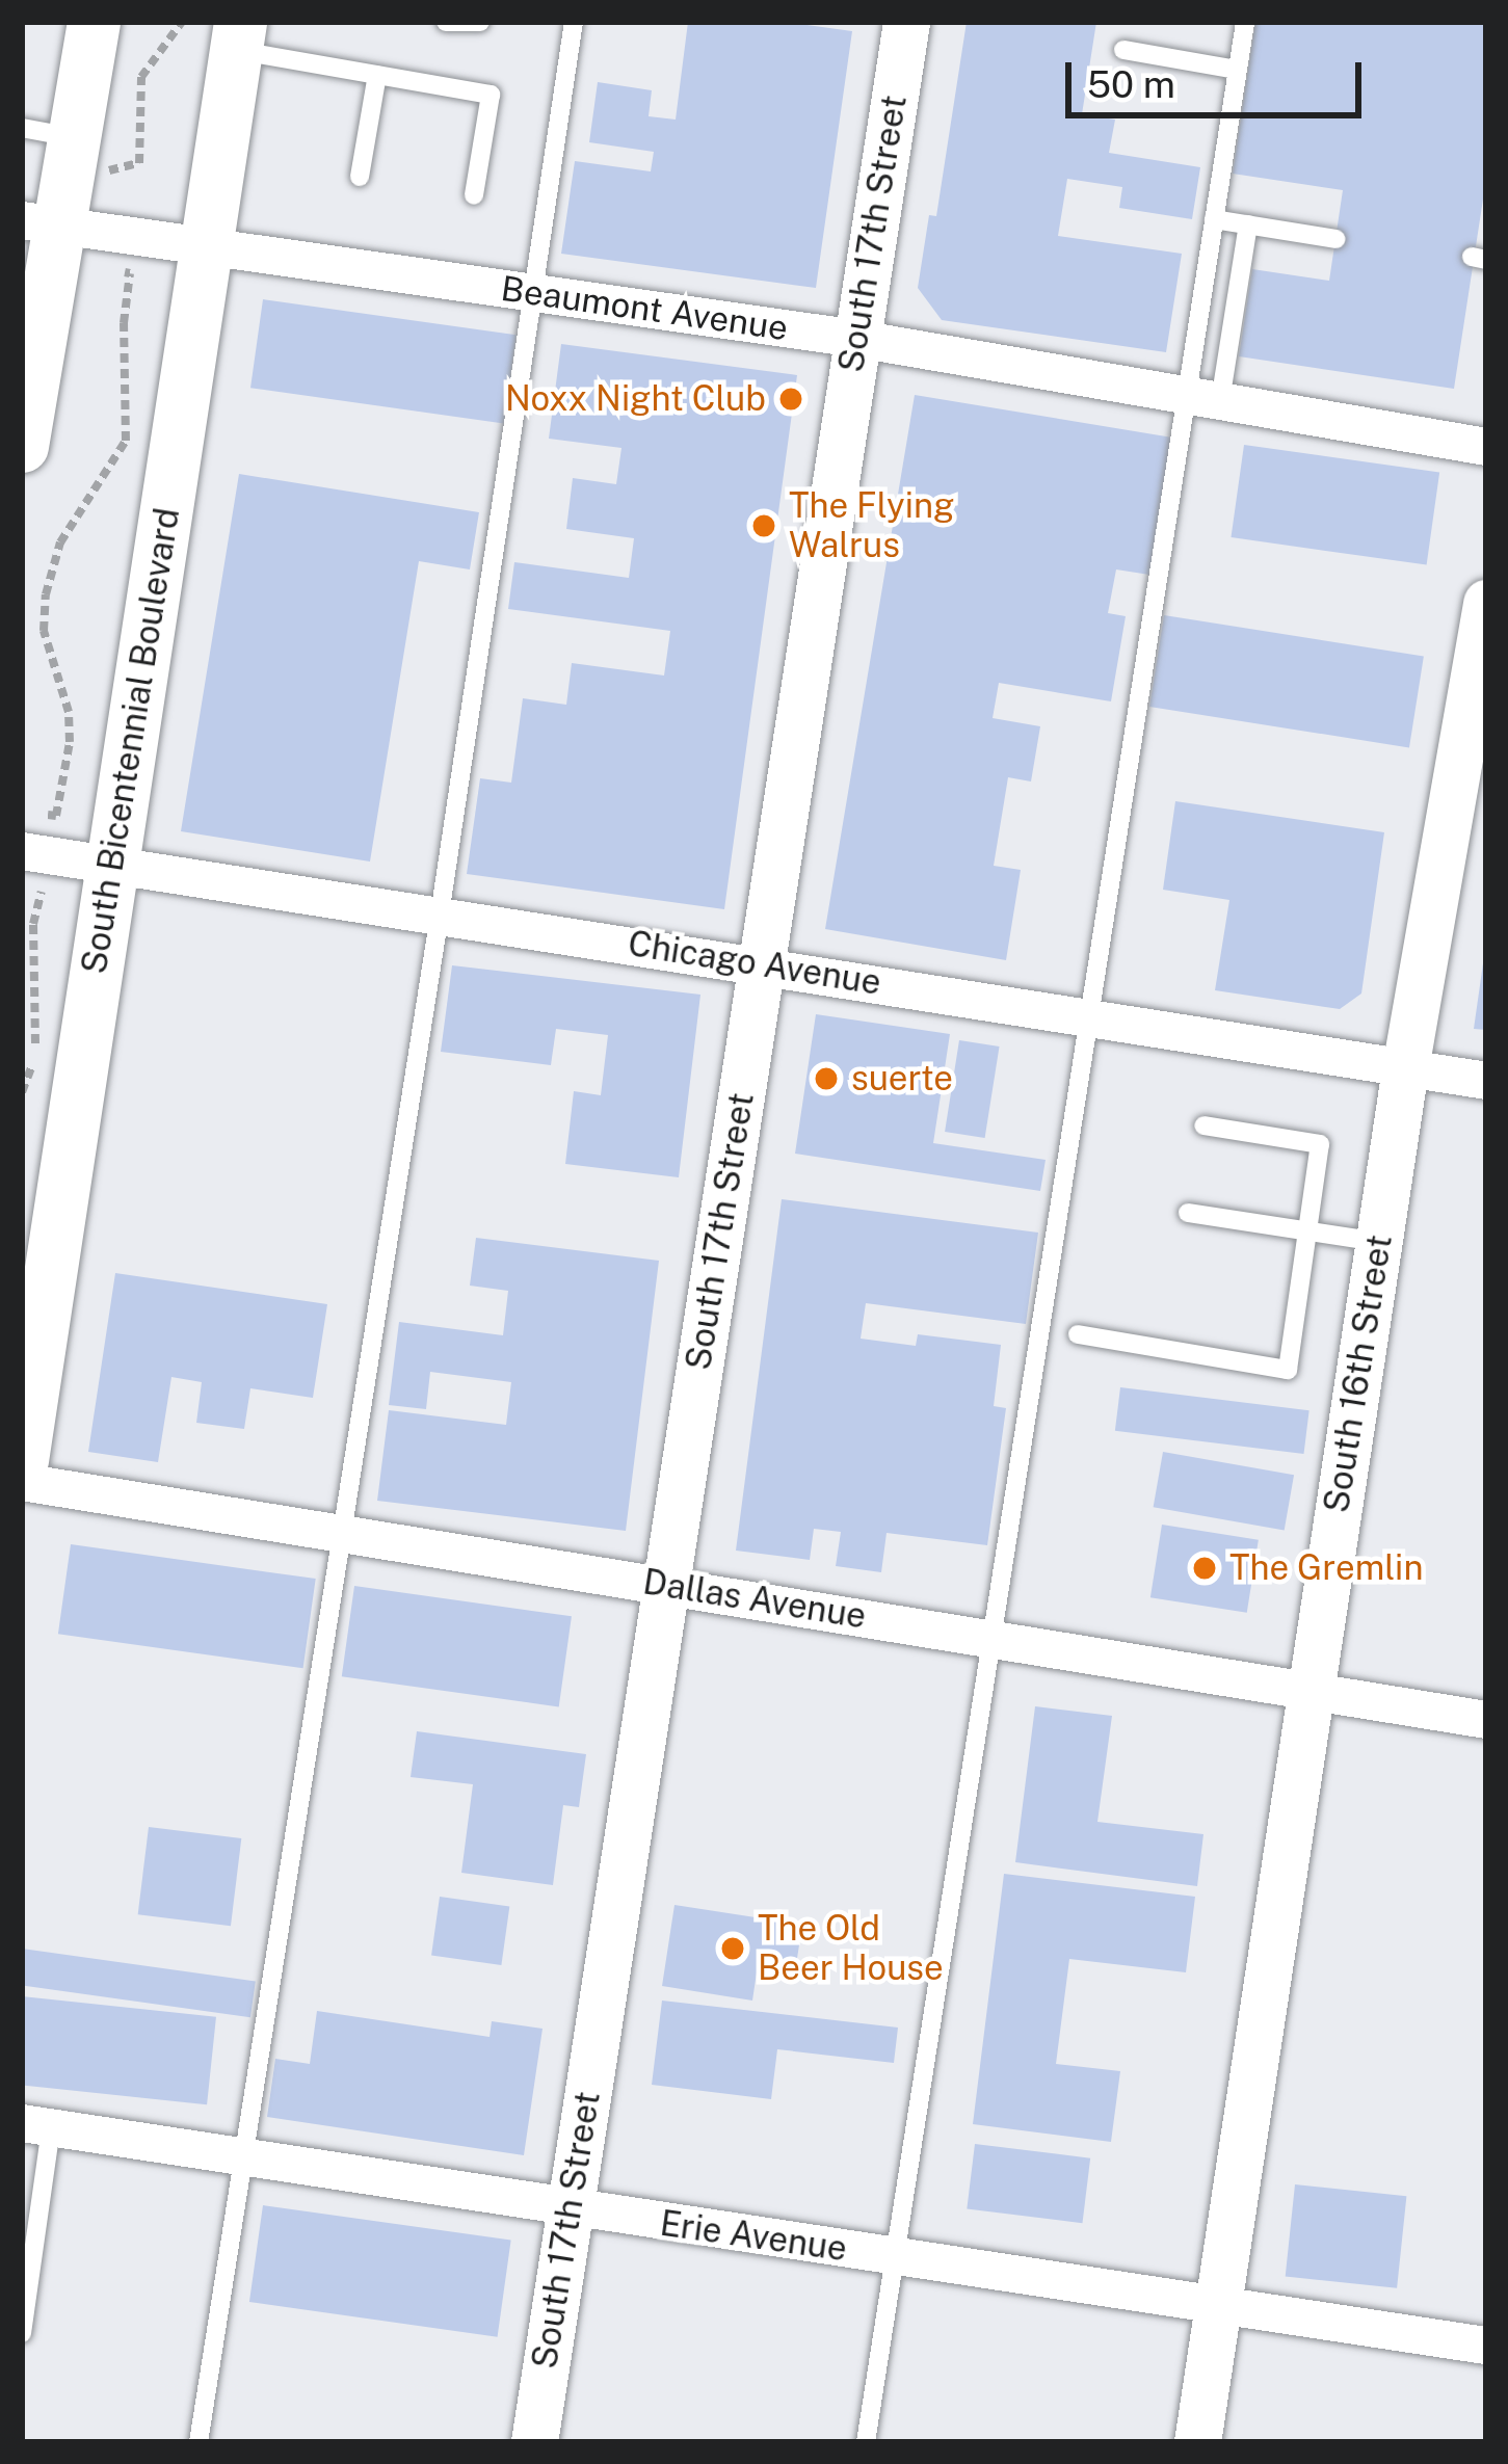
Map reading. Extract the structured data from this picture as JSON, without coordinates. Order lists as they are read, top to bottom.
{
  "streets": {
    "main road": ["South Bicentennial Boulevard"],
    "street": [
      "South 17th Street",
      "Beaumont Avenue",
      "Chicago Avenue",
      "South 16th Street",
      "Dallas Avenue",
      "Erie Avenue"
    ]
  },
  "crossings": [
    ["South 17th Street", "Beaumont Avenue"],
    ["South 17th Street", "Chicago Avenue"],
    ["South 17th Street", "Dallas Avenue"],
    ["South 17th Street", "Erie Avenue"],
    ["Beaumont Avenue", "South Bicentennial Boulevard"],
    ["South Bicentennial Boulevard", "Chicago Avenue"],
    ["Chicago Avenue", "South 16th Street"],
    ["South 16th Street", "Dallas Avenue"],
    ["South 16th Street", "Erie Avenue"]
  ],
  "places": [
    "Noxx Night Club",
    "The Flying Walrus",
    "suerte",
    "The Gremlin",
    "The Old Beer House"
  ],
  "scale_bar": "50 m"
}
